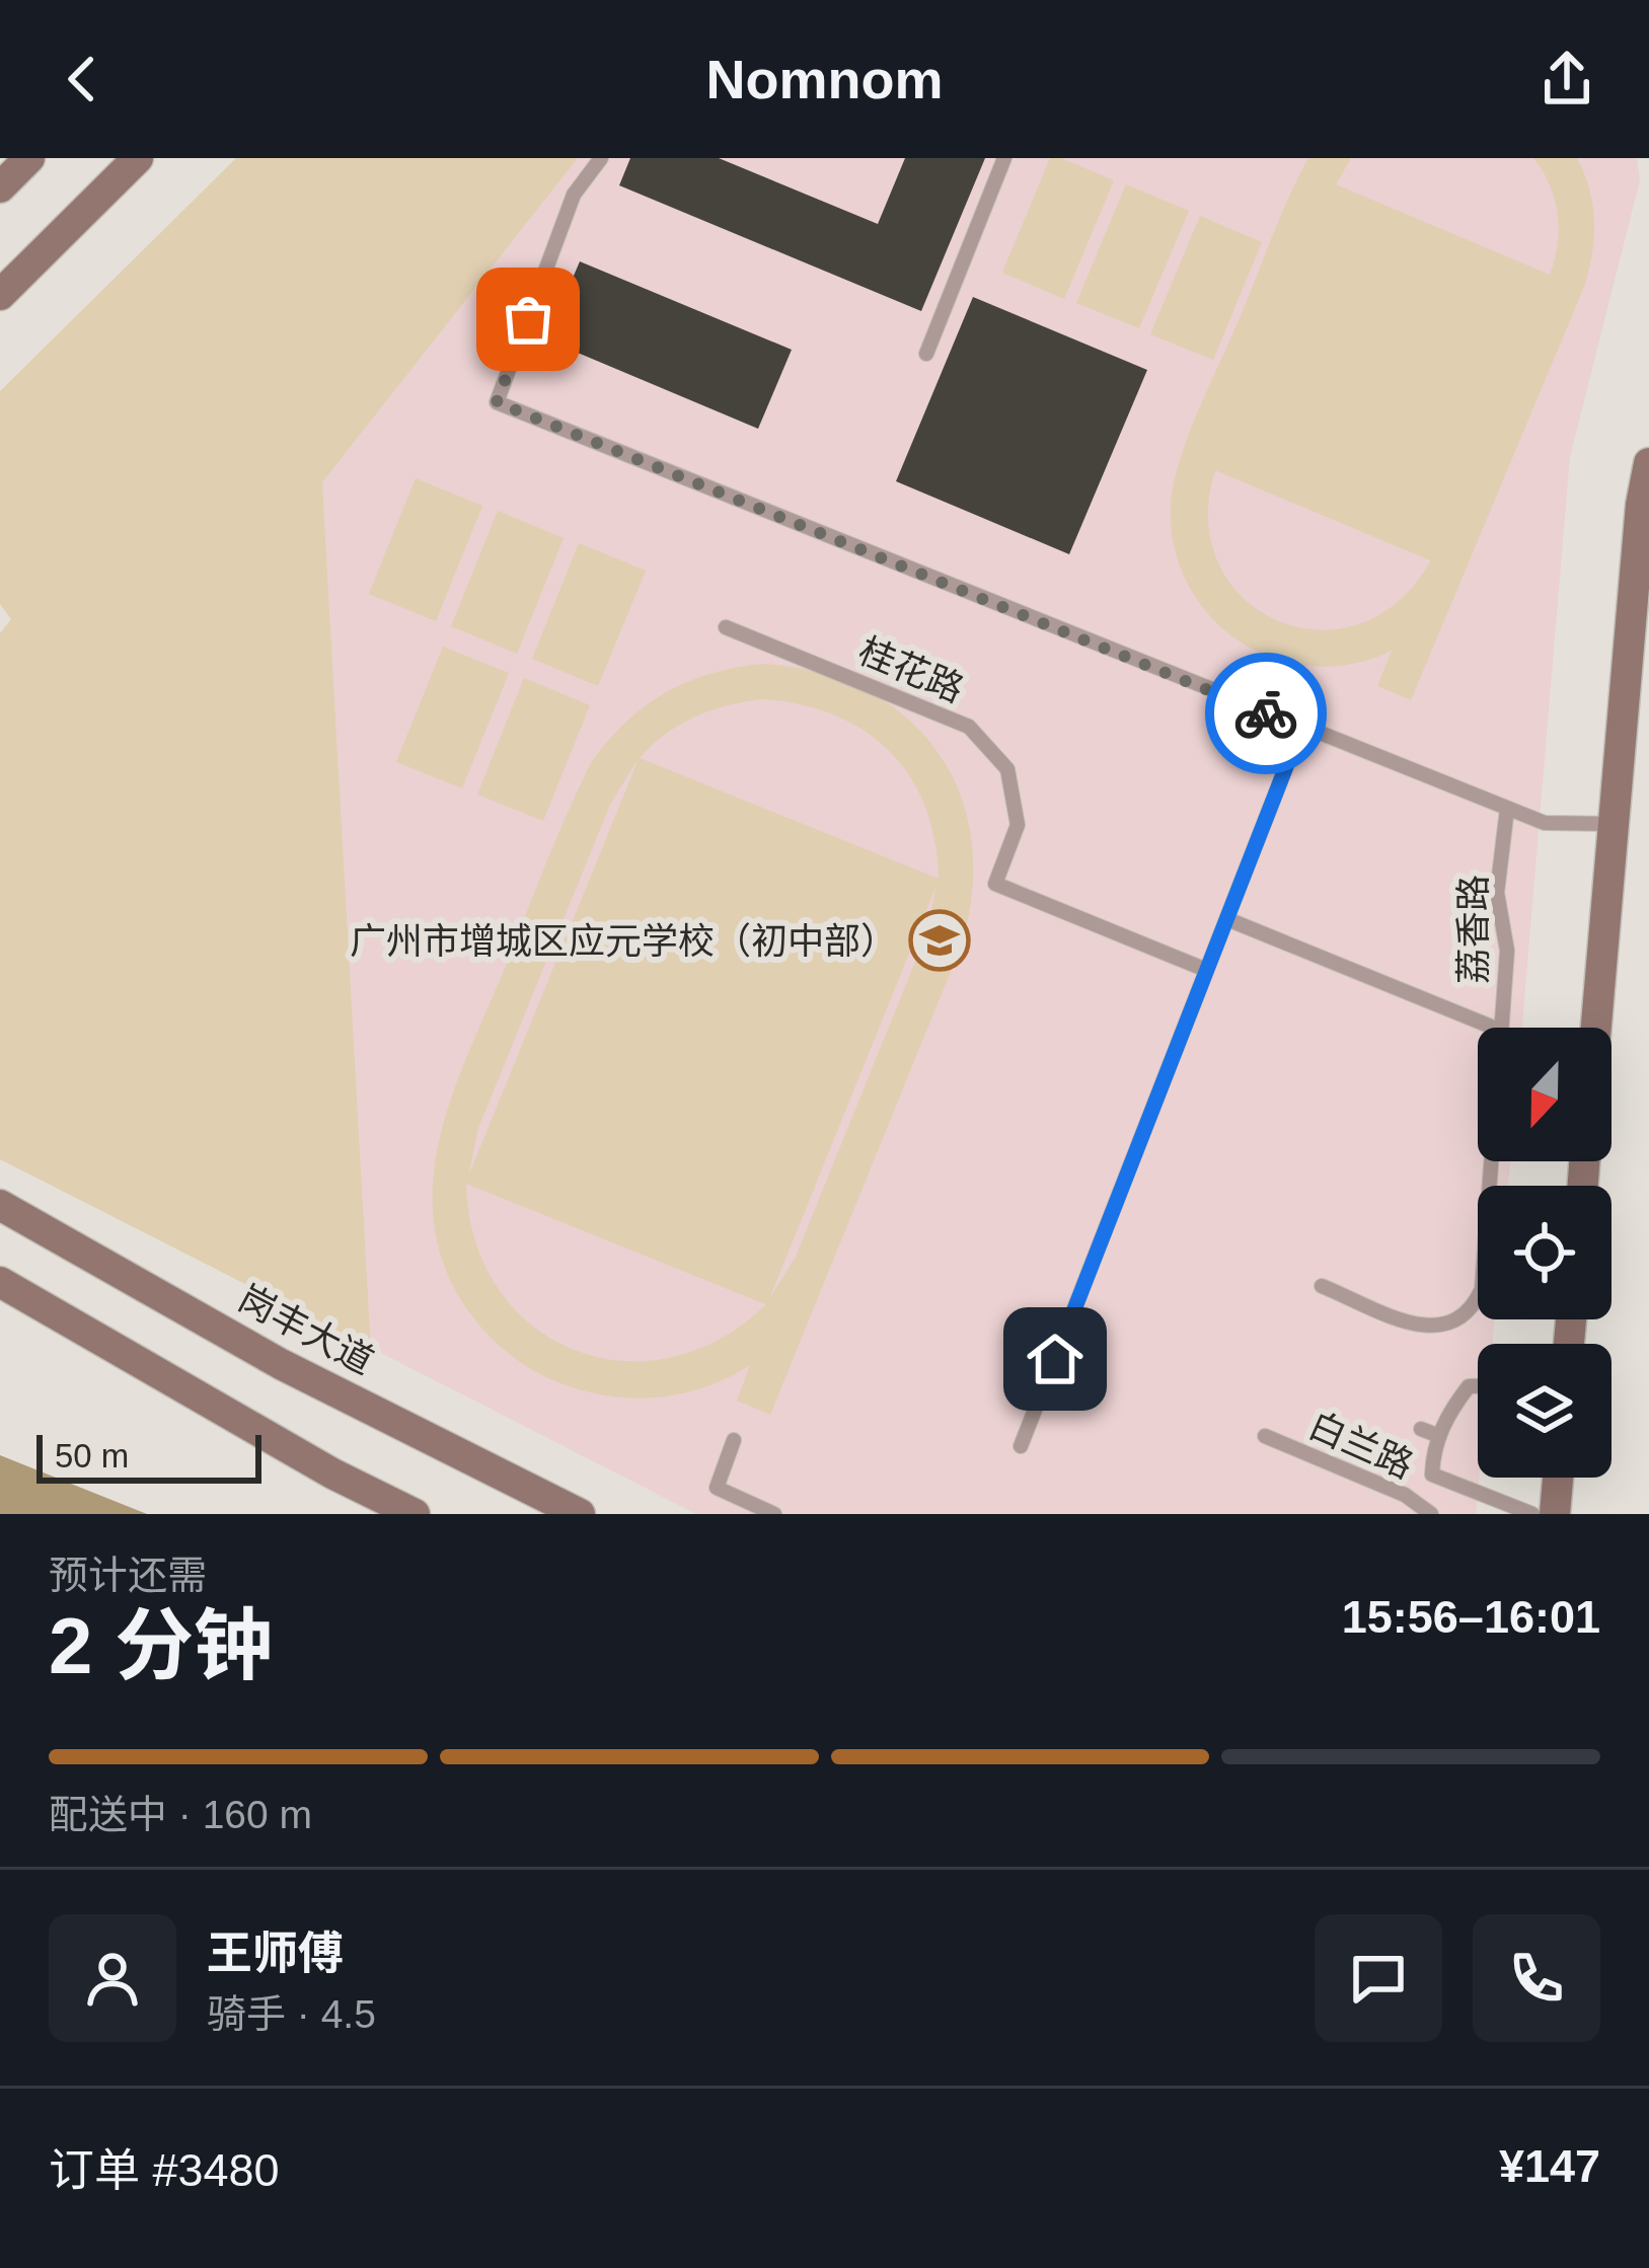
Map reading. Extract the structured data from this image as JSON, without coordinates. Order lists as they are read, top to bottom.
{
  "streets": {
    "main road": ["岗丰大道"],
    "lane": ["桂花路", "荔香路", "白兰路"]
  },
  "places": {
    "school or university": ["广州市增城区应元学校（初中部）"]
  },
  "scale_bar": "50 m",
  "north": "bottom",
  "page": {
    "header": "Nomnom",
    "scale": "50 m",
    "heading": ["2 分钟", "预计还需", "15:56–16:01"],
    "panel": [
      "王师傅",
      "骑手 · 4.5",
      "订单 #3480",
      "¥147"
    ],
    "bar": "配送中 · 160 m"
  }
}
